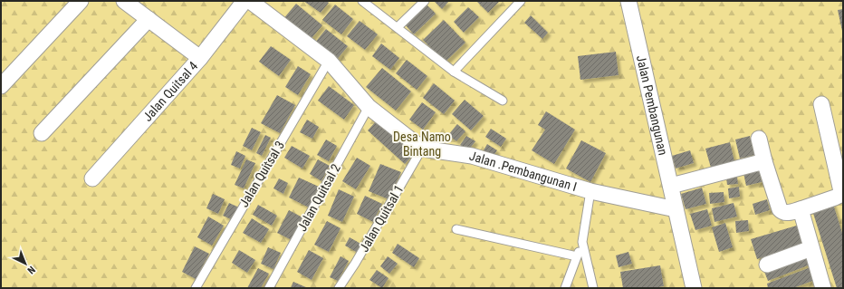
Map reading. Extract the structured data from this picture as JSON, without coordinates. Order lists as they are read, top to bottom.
{
  "streets": {
    "street": ["Jalan Quitsal 4", "Jalan Pembangunan", "Jalan .Pembangunan I"],
    "lane": ["Jalan Quitsal 3", "Jalan Quitsal 2", "Jalan Quitsal 1"]
  },
  "crossings": [
    ["Jalan Pembangunan", "Jalan .Pembangunan I"],
    ["Jalan .Pembangunan I", "Jalan Quitsal 3"],
    ["Jalan .Pembangunan I", "Jalan Quitsal 2"],
    ["Jalan .Pembangunan I", "Jalan Quitsal 1"]
  ],
  "parks": ["Desa Namo Bintang"],
  "north": "bottom right"
}
